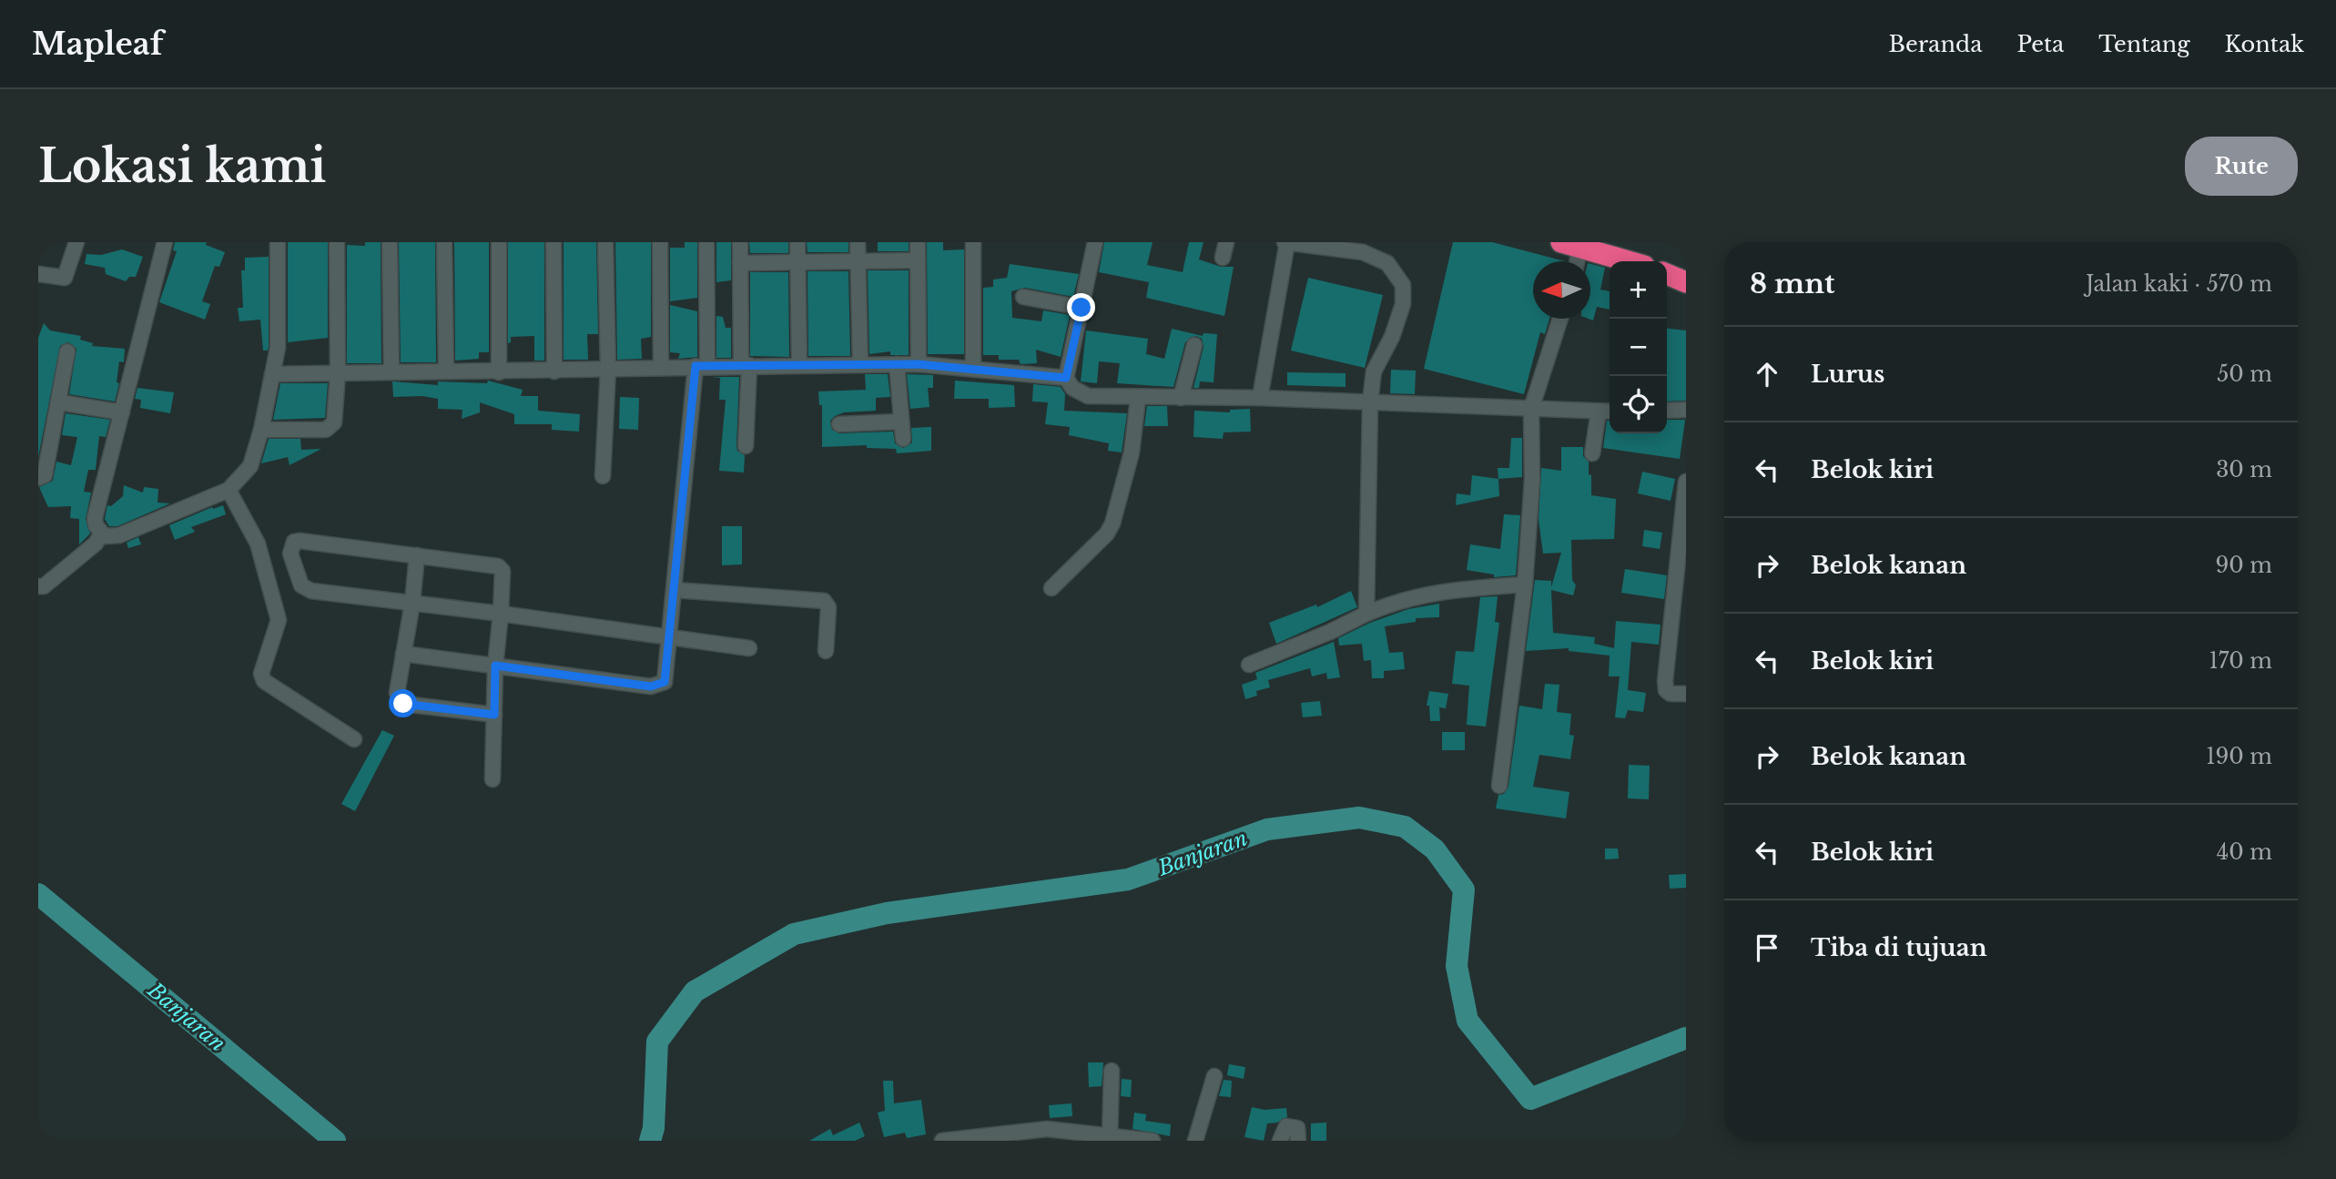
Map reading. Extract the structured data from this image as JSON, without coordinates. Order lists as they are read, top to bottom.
{
  "water": ["Banjaran"],
  "north": "left",
  "page": {
    "header": "Mapleaf",
    "nav": [
      "Beranda",
      "Peta",
      "Tentang",
      "Kontak"
    ],
    "buttons": "Rute",
    "title": "Lokasi kami",
    "heading": ["8 mnt", "Jalan kaki · 570 m"],
    "map_buttons": ["+", "−"],
    "list": [
      ["Lurus", "50 m"],
      ["Belok kiri", "30 m"],
      ["Belok kanan", "90 m"],
      ["Belok kiri", "170 m"],
      ["Belok kanan", "190 m"],
      ["Belok kiri", "40 m"],
      "Tiba di tujuan"
    ]
  }
}
